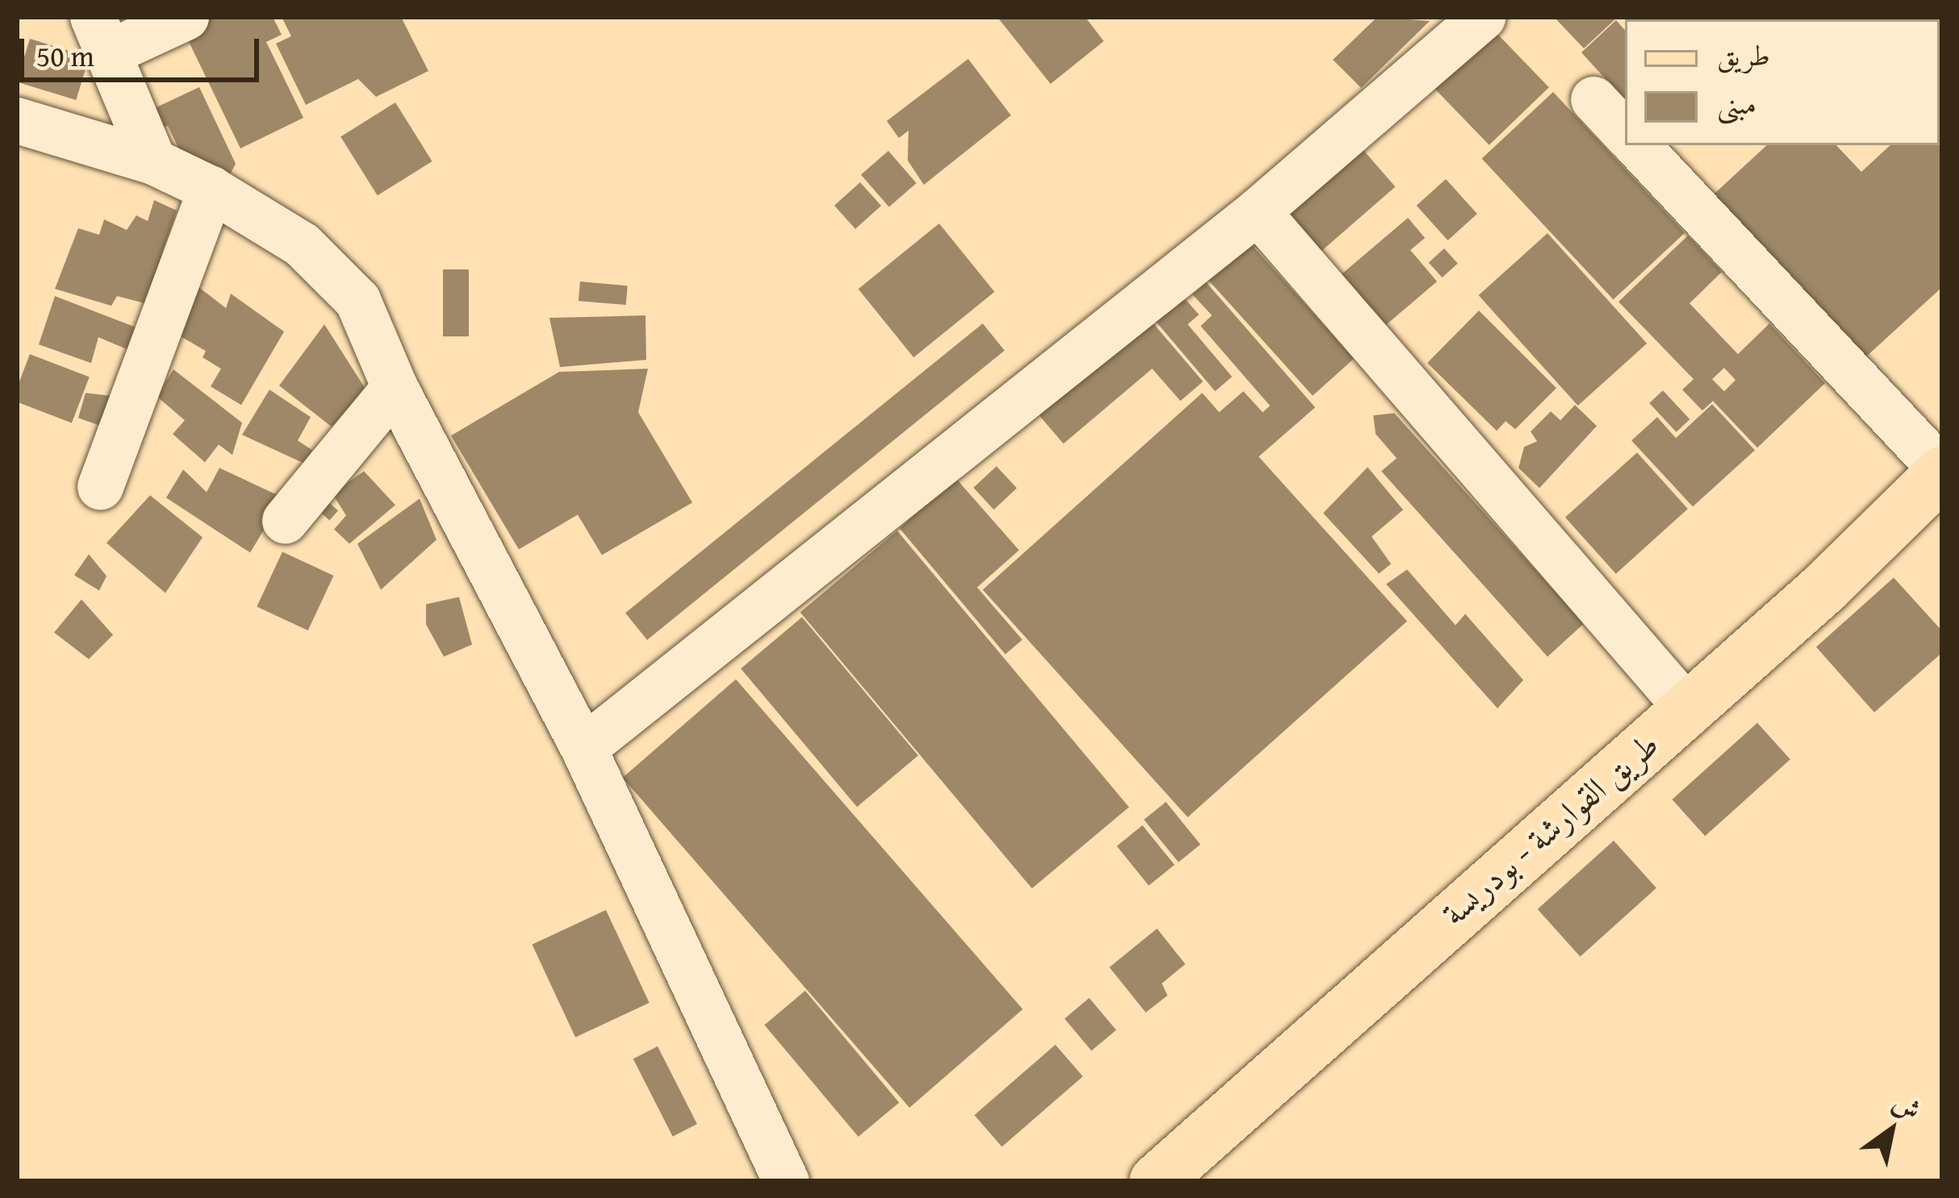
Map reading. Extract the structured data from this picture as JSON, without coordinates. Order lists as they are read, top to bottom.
{
  "streets": {
    "main road": ["طريق القوارشة - بودريسة"]
  },
  "legend": ["طريق", "مبنى"],
  "scale_bar": "50 m",
  "north": "top right"
}
